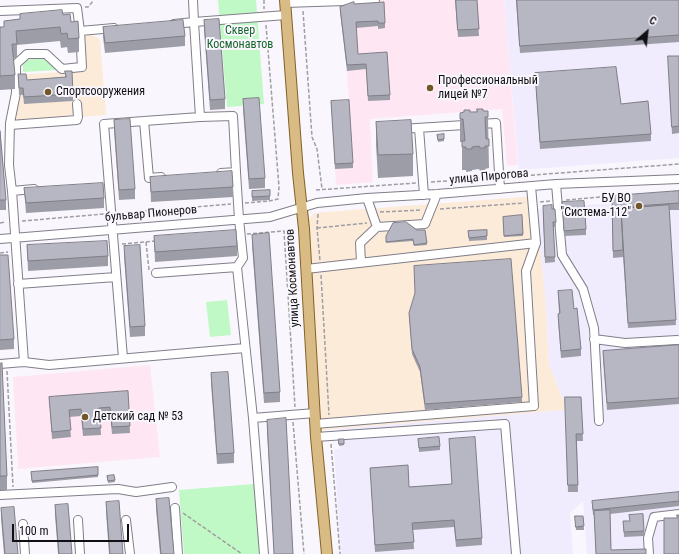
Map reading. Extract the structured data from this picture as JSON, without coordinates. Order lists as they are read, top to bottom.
{
  "streets": {
    "main road": ["улица Космонавтов"],
    "street": ["улица Пирогова", "бульвар Пионеров"]
  },
  "crossings": [
    ["улица Пирогова", "бульвар Пионеров"],
    ["улица Пирогова", "улица Космонавтов"],
    ["бульвар Пионеров", "улица Космонавтов"]
  ],
  "parks": ["Сквер Космонавтов"],
  "places": [
    "Профессиональный лицей №7",
    "Спортсооружения",
    "БУ ВО \"Система-112\"",
    "Детский сад № 53"
  ],
  "scale_bar": "100 m",
  "north": "top right"
}
